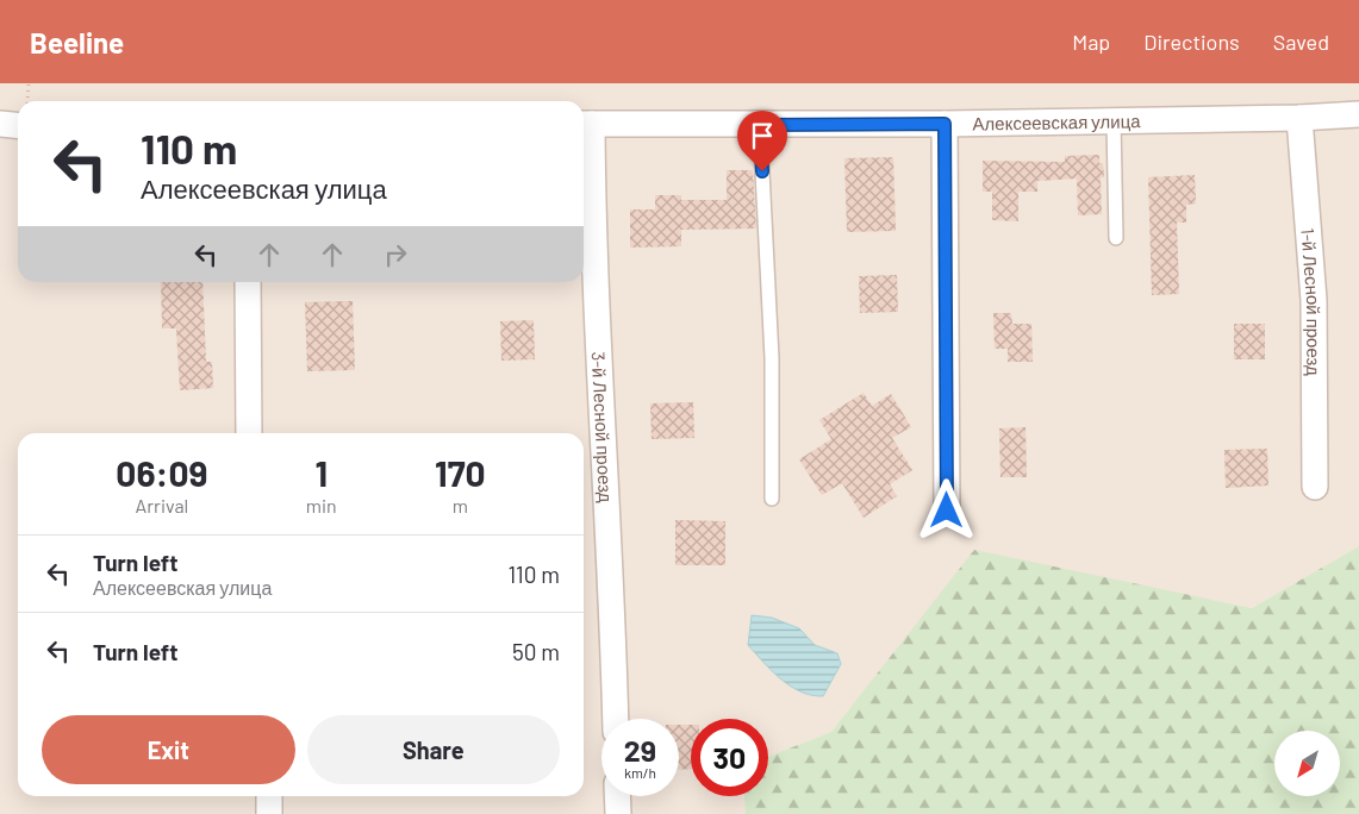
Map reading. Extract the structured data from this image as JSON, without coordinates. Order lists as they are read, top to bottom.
{
  "streets": {
    "street": ["Алексеевская улица", "1-й Лесной проезд", "3-й Лесной проезд"]
  },
  "crossings": [
    ["Алексеевская улица", "1-й Лесной проезд"],
    ["Алексеевская улица", "3-й Лесной проезд"]
  ],
  "north": "bottom left",
  "page": {
    "header": "Beeline",
    "nav": ["Map", "Directions", "Saved"],
    "turn": ["110 m", "Алексеевская улица"],
    "eta": [
      "06:09",
      "Arrival",
      "1",
      "min",
      "170",
      "m"
    ],
    "list": [
      {
        "name": "Turn left",
        "note": "Алексеевская улица",
        "value": "110 m"
      },
      {
        "name": "Turn left",
        "value": "50 m"
      }
    ],
    "buttons": ["Exit", "Share"],
    "speed": "29 km/h",
    "limit": "30"
  }
}
